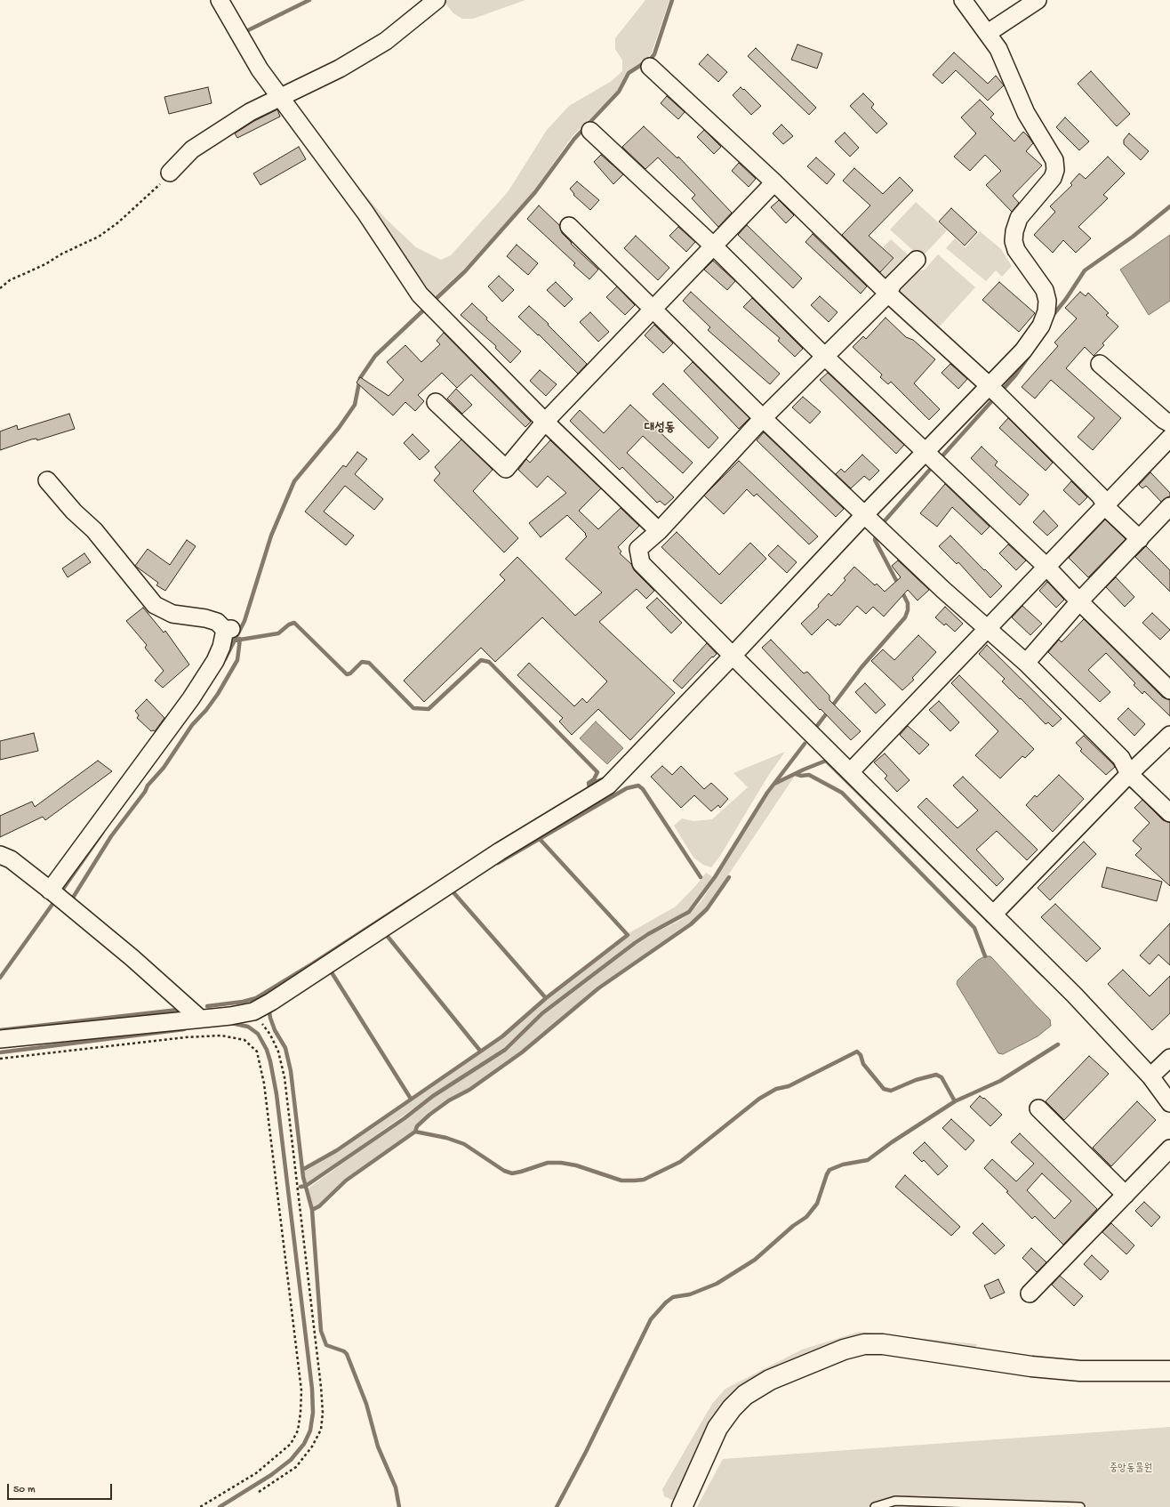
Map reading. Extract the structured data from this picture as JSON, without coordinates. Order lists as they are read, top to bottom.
{
  "districts": ["대성동"],
  "parks": ["중앙동물원"],
  "scale_bar": "50 m"
}
